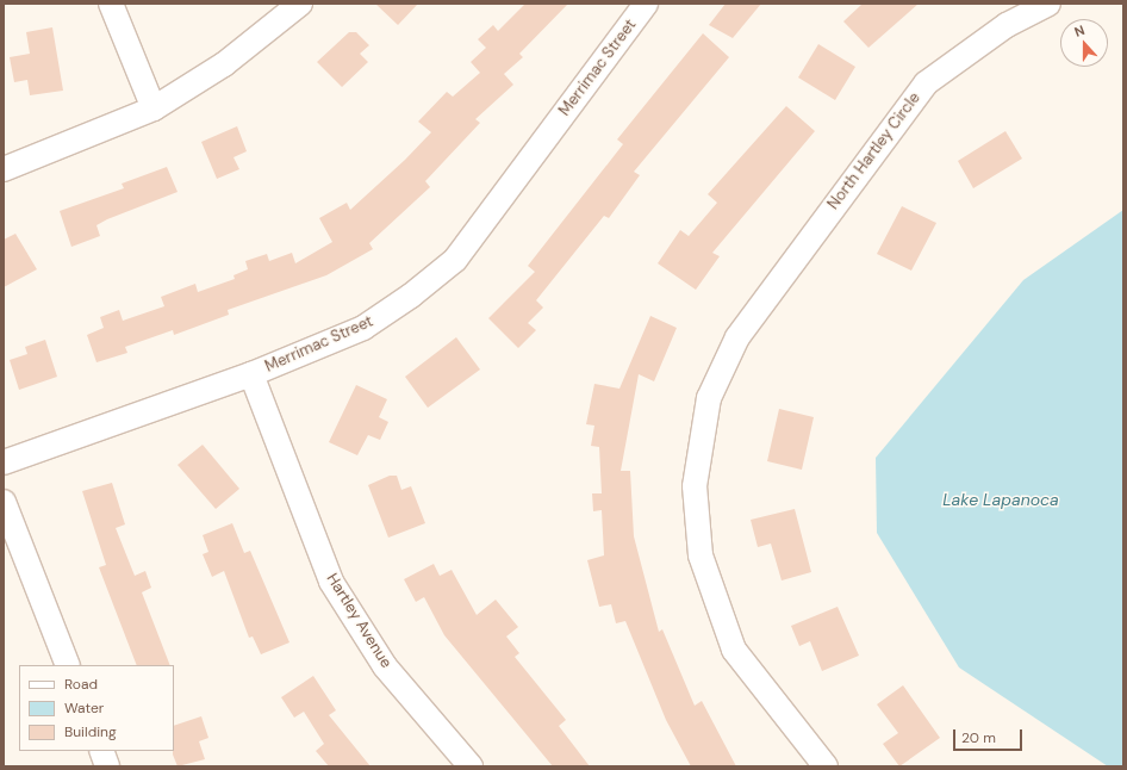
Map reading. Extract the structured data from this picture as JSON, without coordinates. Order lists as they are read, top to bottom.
{
  "streets": {
    "street": ["Merrimac Street", "North Hartley Circle", "Hartley Avenue"]
  },
  "crossings": [
    ["Merrimac Street", "Hartley Avenue"]
  ],
  "water": ["Lake Lapanoca"],
  "legend": ["Road", "Water", "Building"],
  "scale_bar": "20 m",
  "north": "top"
}
